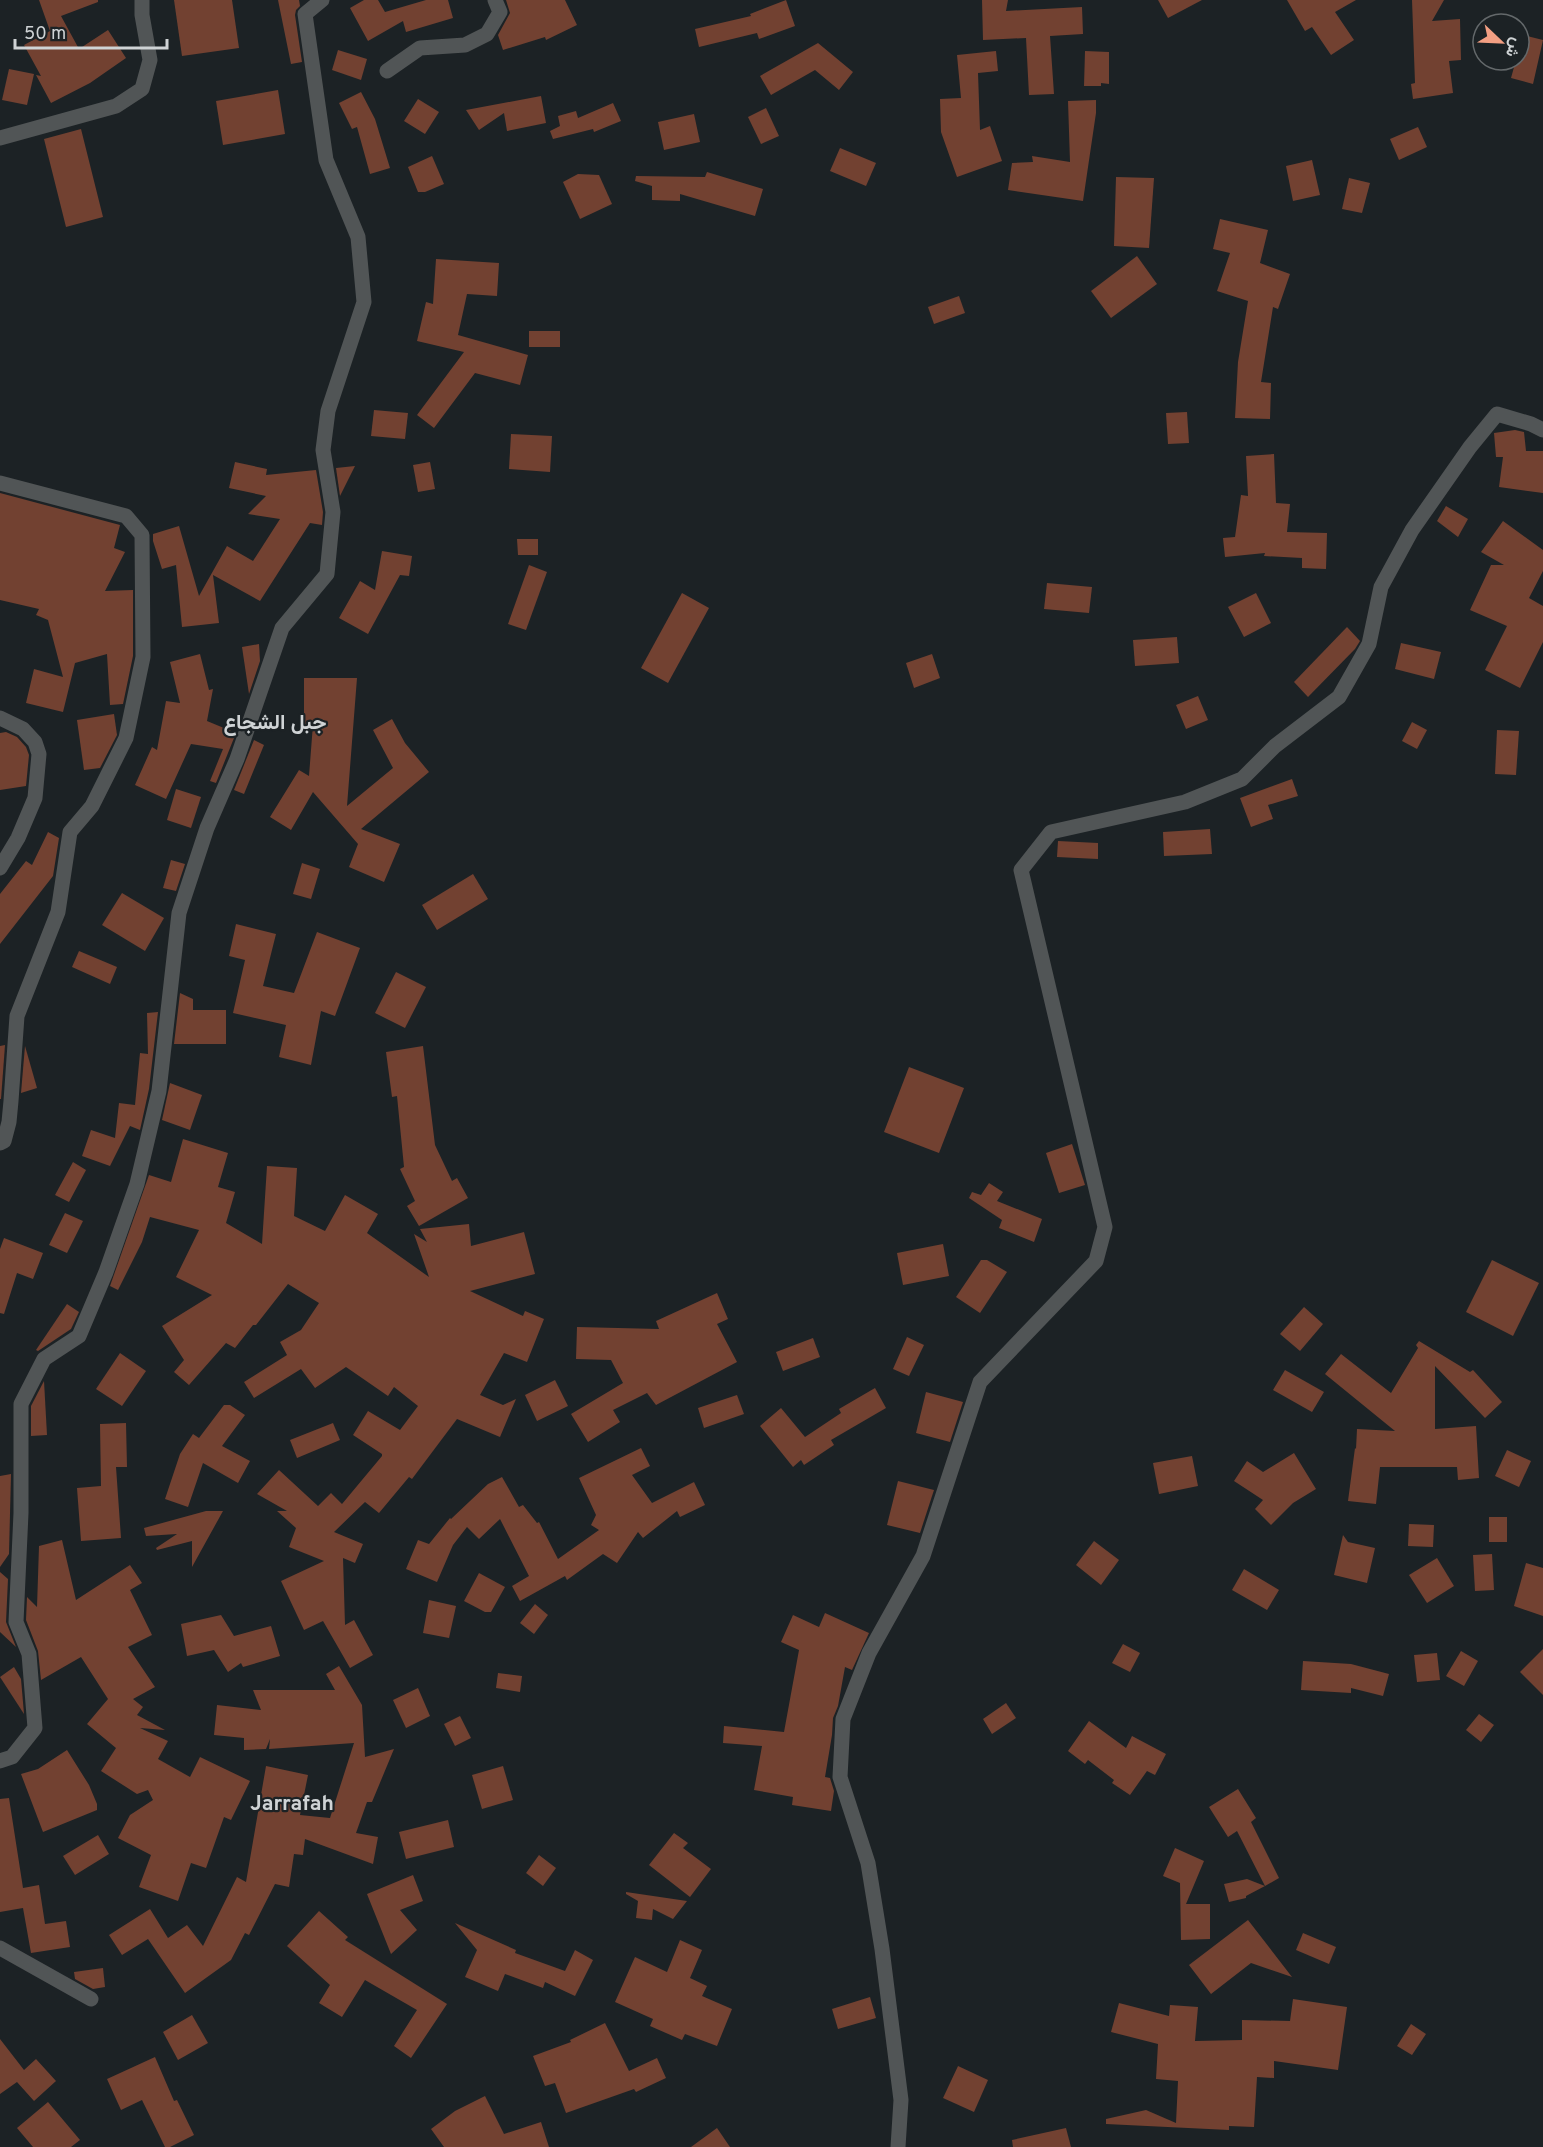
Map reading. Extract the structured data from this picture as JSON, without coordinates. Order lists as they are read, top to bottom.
{
  "districts": ["جبل الشجاع", "Jarrafah"],
  "scale_bar": "50 m",
  "north": "bottom right"
}
